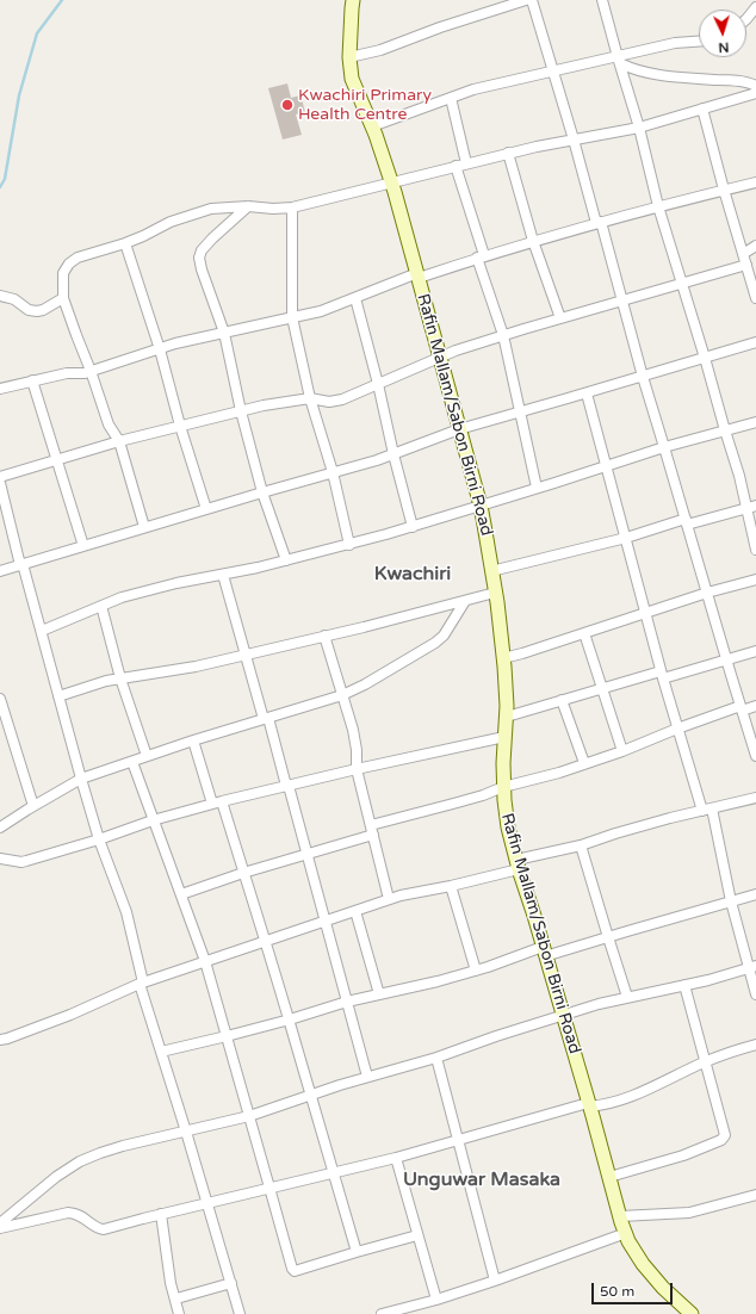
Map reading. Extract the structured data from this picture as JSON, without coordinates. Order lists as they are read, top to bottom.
{
  "streets": {
    "street": ["Rafin Mallam/Sabon Birni Road"]
  },
  "districts": ["Kwachiri", "Unguwar Masaka"],
  "places": ["Kwachiri Primary Health Centre"],
  "scale_bar": "50 m",
  "north": "bottom"
}
